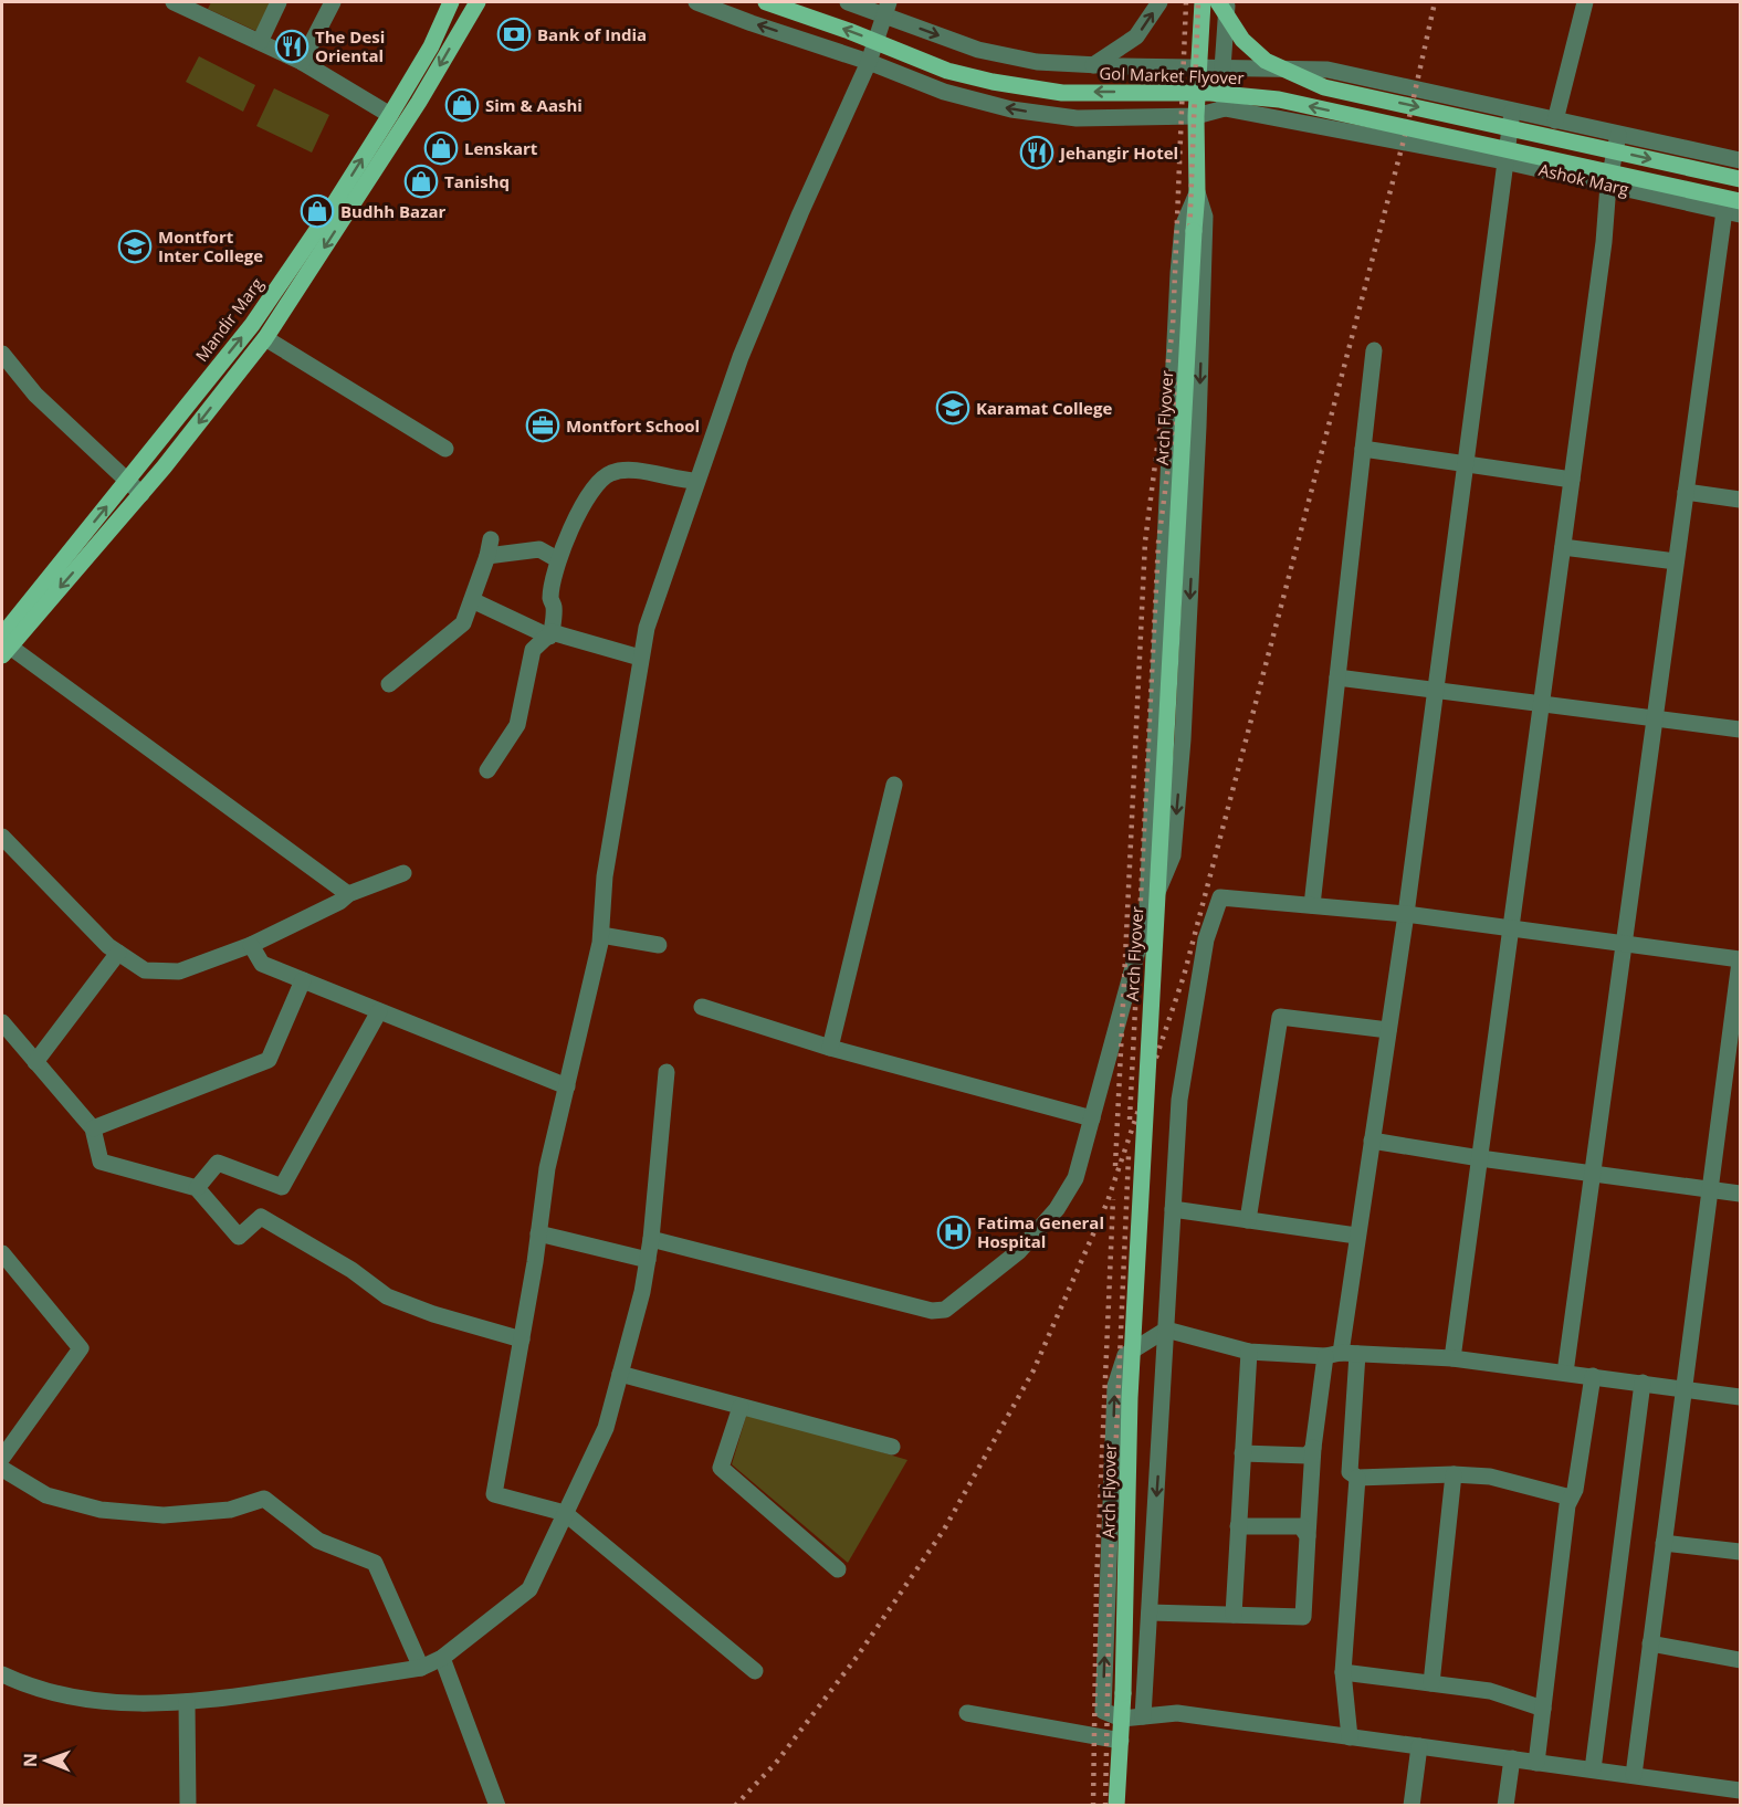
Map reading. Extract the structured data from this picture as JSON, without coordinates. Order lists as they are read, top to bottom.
{
  "streets": {
    "main road": ["Gol Market Flyover", "Mandir Marg", "Arch Flyover"],
    "street": ["Ashok Marg"]
  },
  "places": {
    "bank": ["Bank of India"],
    "restaurant": ["The Desi Oriental", "Jehangir Hotel"],
    "shop": [
      "Sim & Aashi",
      "Lenskart",
      "Tanishq",
      "Budhh Bazar"
    ],
    "school or university": ["Montfort Inter College", "Karamat College"],
    "office": ["Montfort School"],
    "hospital": ["Fatima General Hospital"]
  },
  "north": "left"
}
